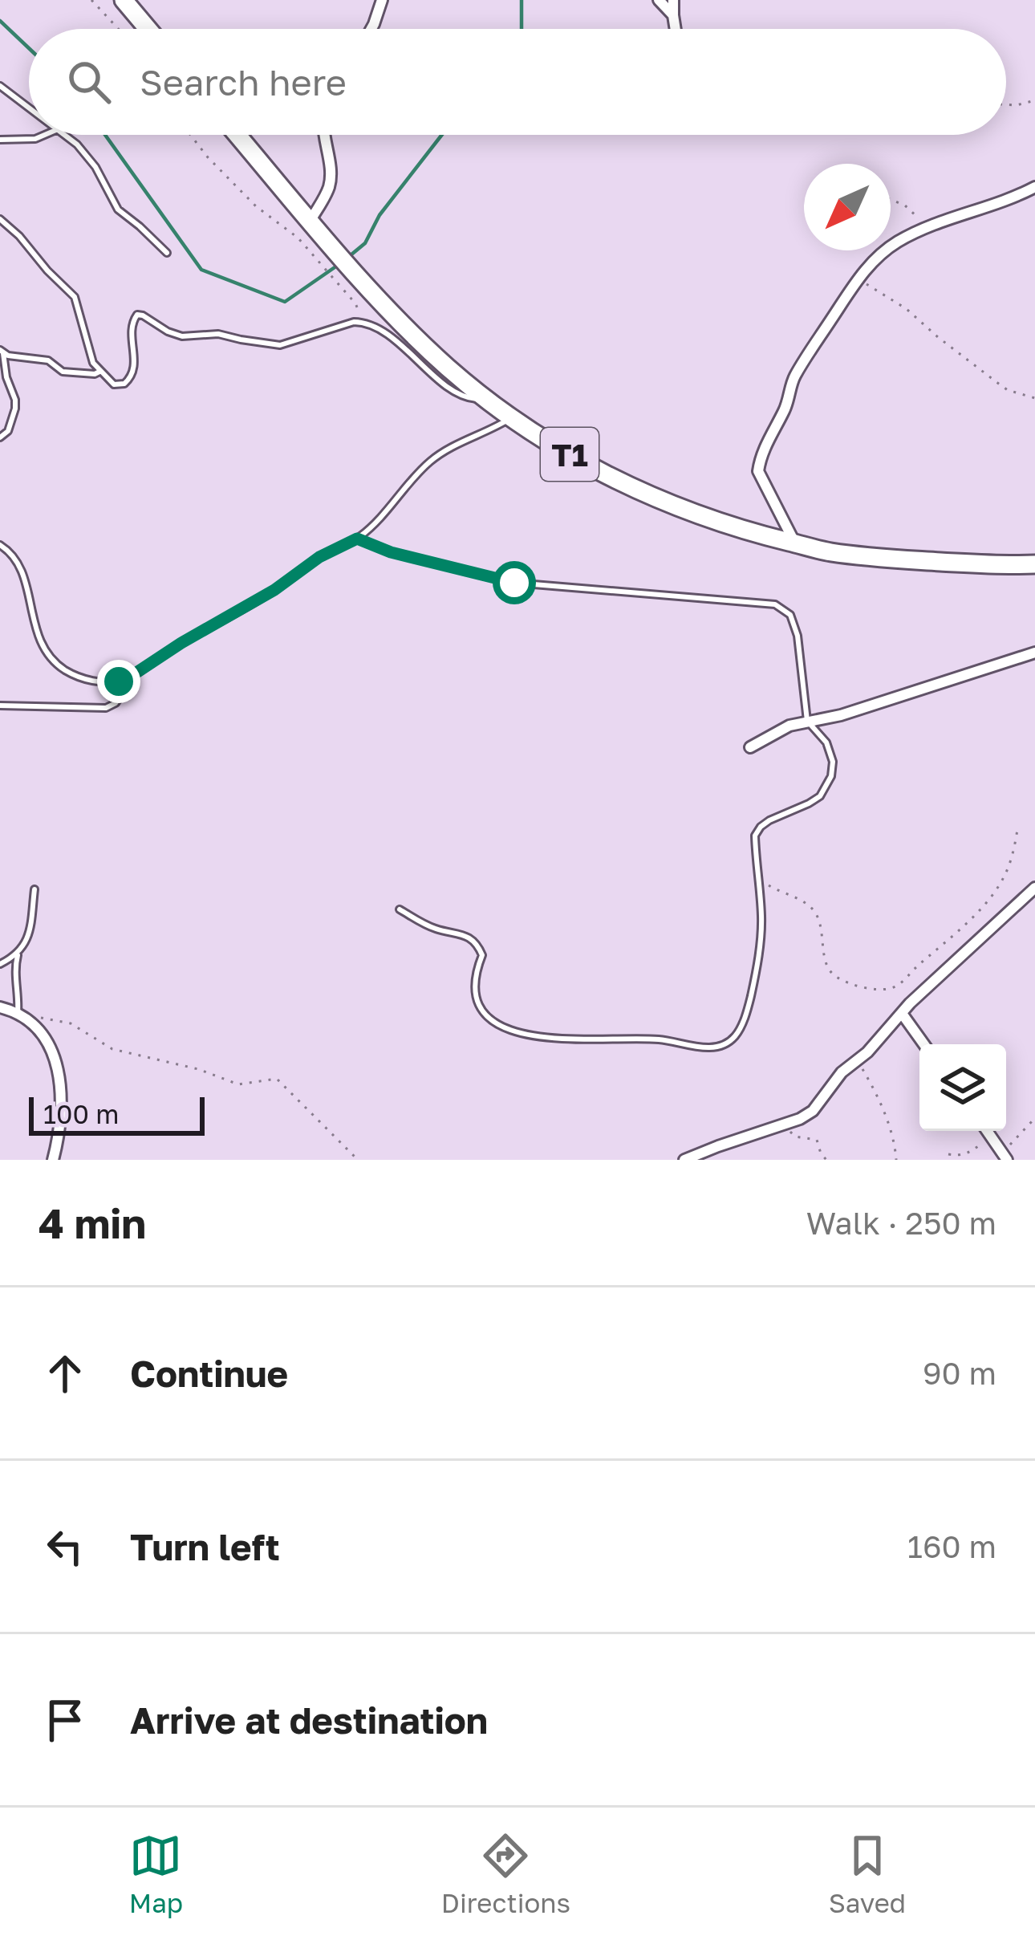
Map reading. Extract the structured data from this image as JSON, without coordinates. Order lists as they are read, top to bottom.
{
  "streets": {
    "highway": ["T1"]
  },
  "scale_bar": "100 m",
  "north": "bottom left",
  "page": {
    "search": "Search here",
    "scale": "100 m",
    "heading": ["4 min", "Walk · 250 m"],
    "list": [
      ["Continue", "90 m"],
      ["Turn left", "160 m"],
      "Arrive at destination"
    ],
    "nav": ["Map", "Directions", "Saved"]
  }
}
